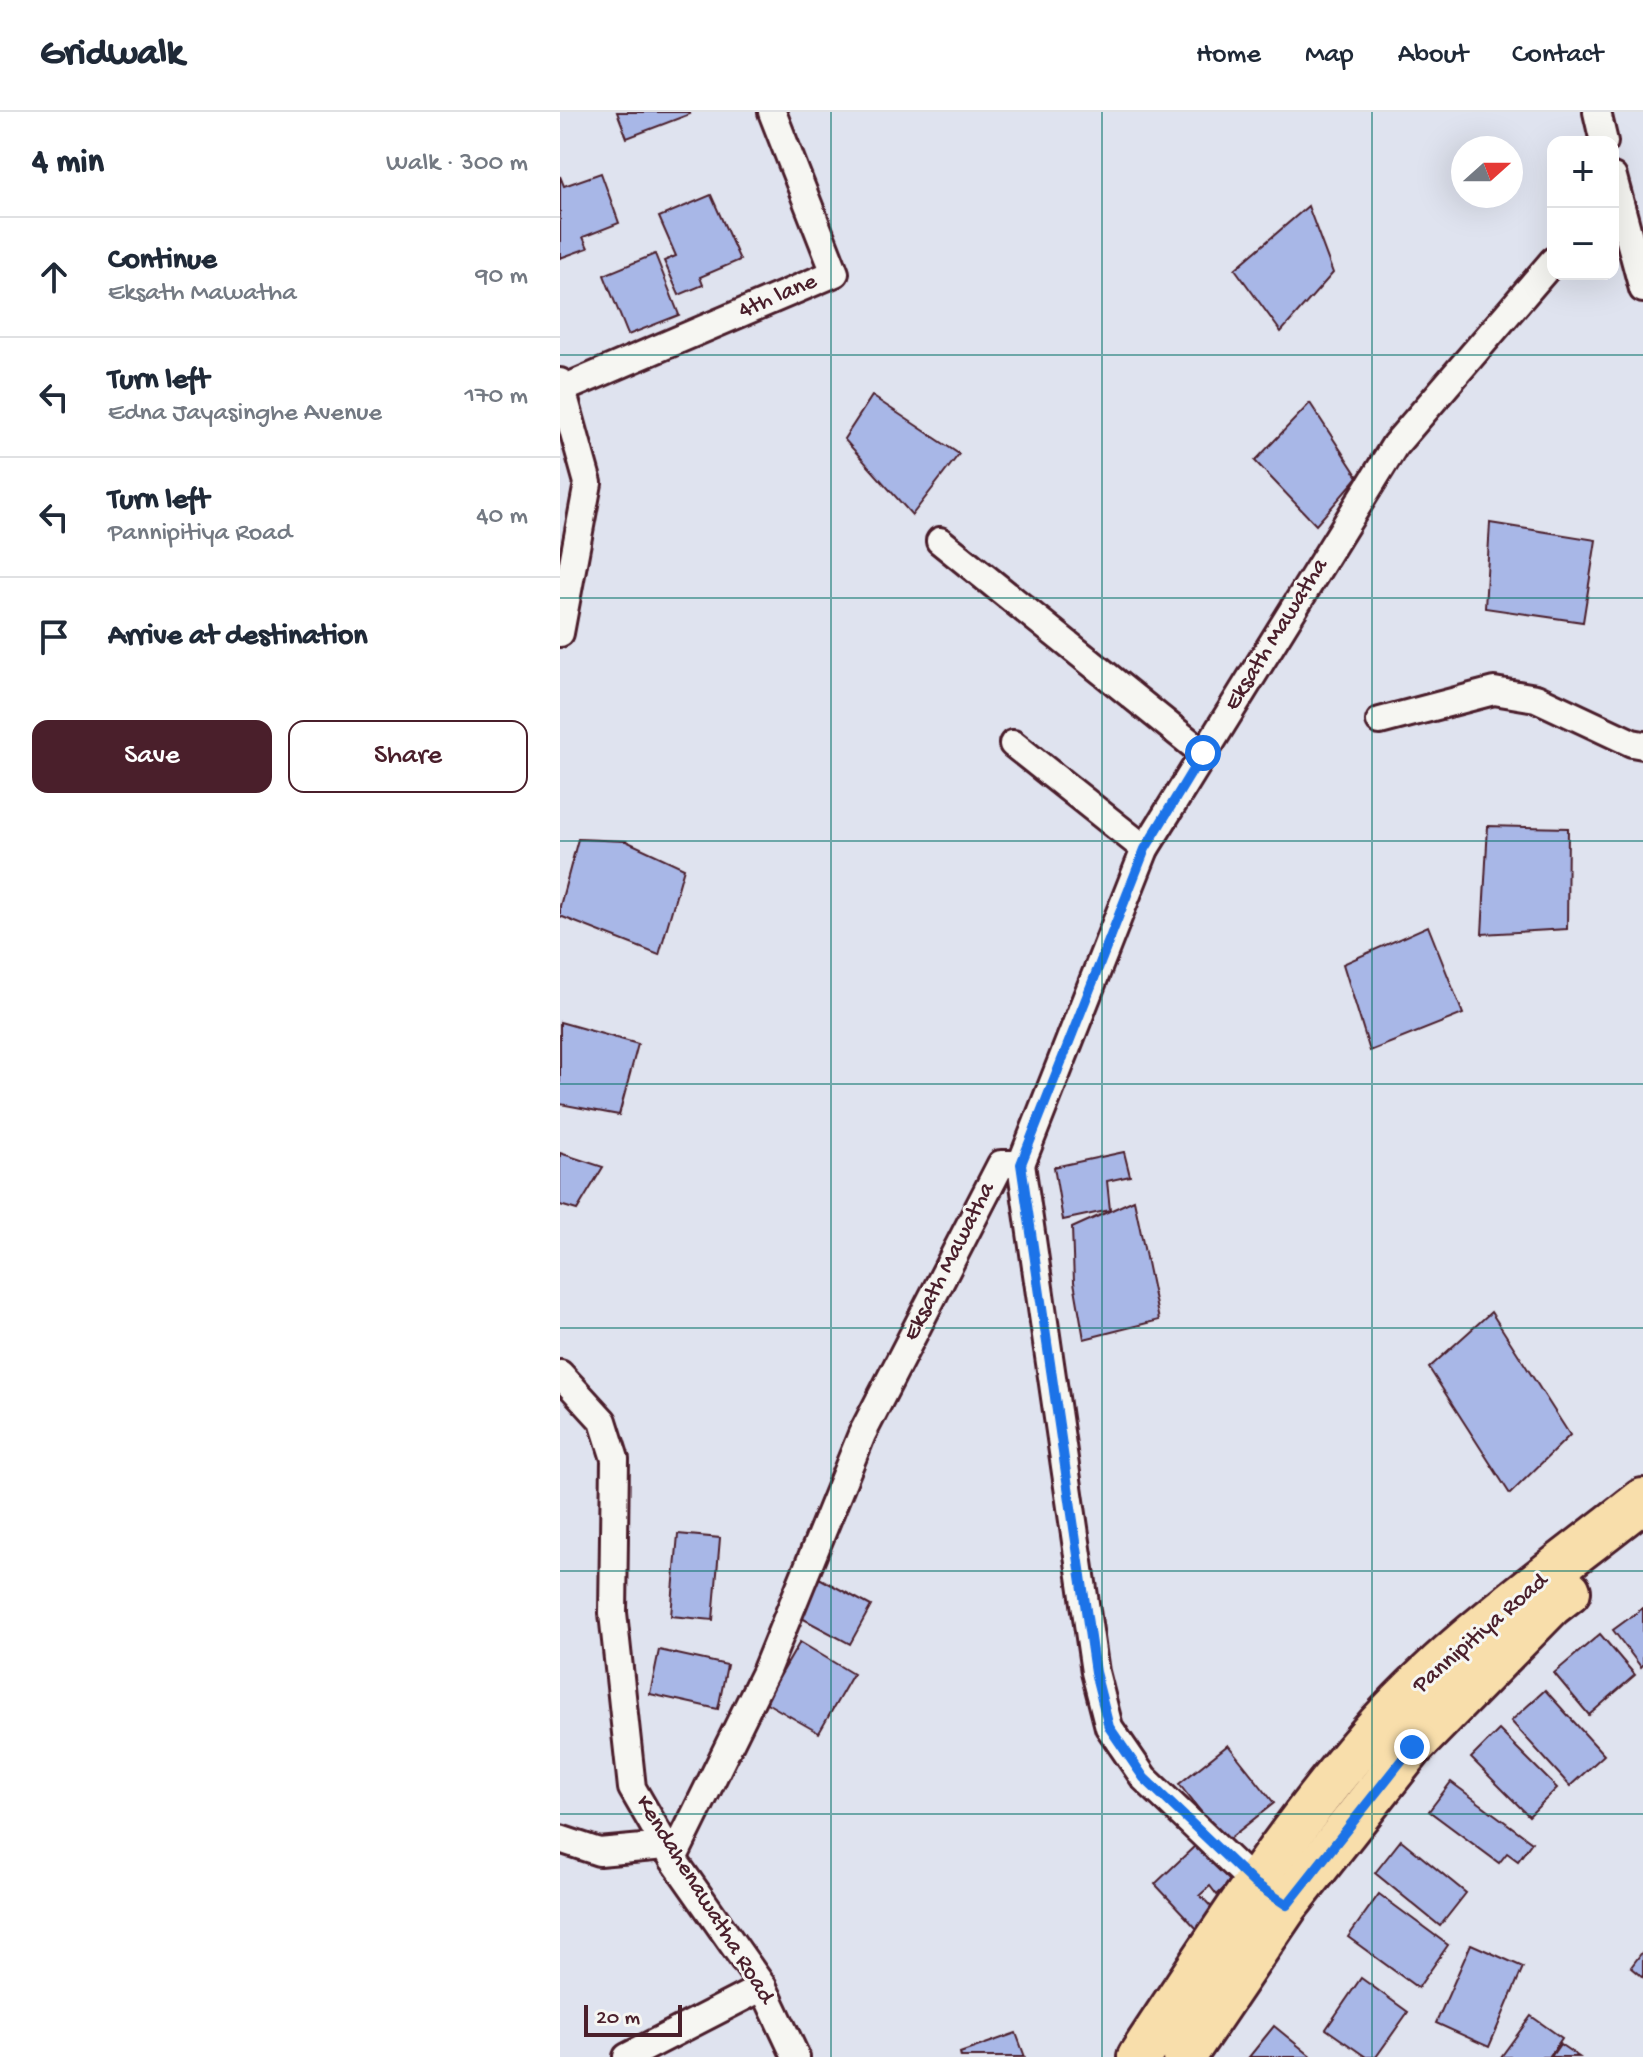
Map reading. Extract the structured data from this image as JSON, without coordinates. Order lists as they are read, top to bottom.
{
  "streets": {
    "main road": ["Pannipitiya Road"],
    "street": ["4th lane", "Eksath Mawatha", "Kendahenawatha Road"]
  },
  "crossings": [
    ["Eksath Mawatha", "Kendahenawatha Road"]
  ],
  "scale_bar": "20 m",
  "north": "right",
  "page": {
    "header": "Gridwalk",
    "nav": [
      "Home",
      "Map",
      "About",
      "Contact"
    ],
    "heading": ["4 min", "Walk · 300 m"],
    "map_buttons": ["+", "−"],
    "list": [
      ["Continue", "Eksath Mawatha", "90 m"],
      ["Turn left", "Edna Jayasinghe Avenue", "170 m"],
      ["Turn left", "Pannipitiya Road", "40 m"],
      "Arrive at destination"
    ],
    "buttons": ["Save", "Share"],
    "scale": "20 m"
  }
}
